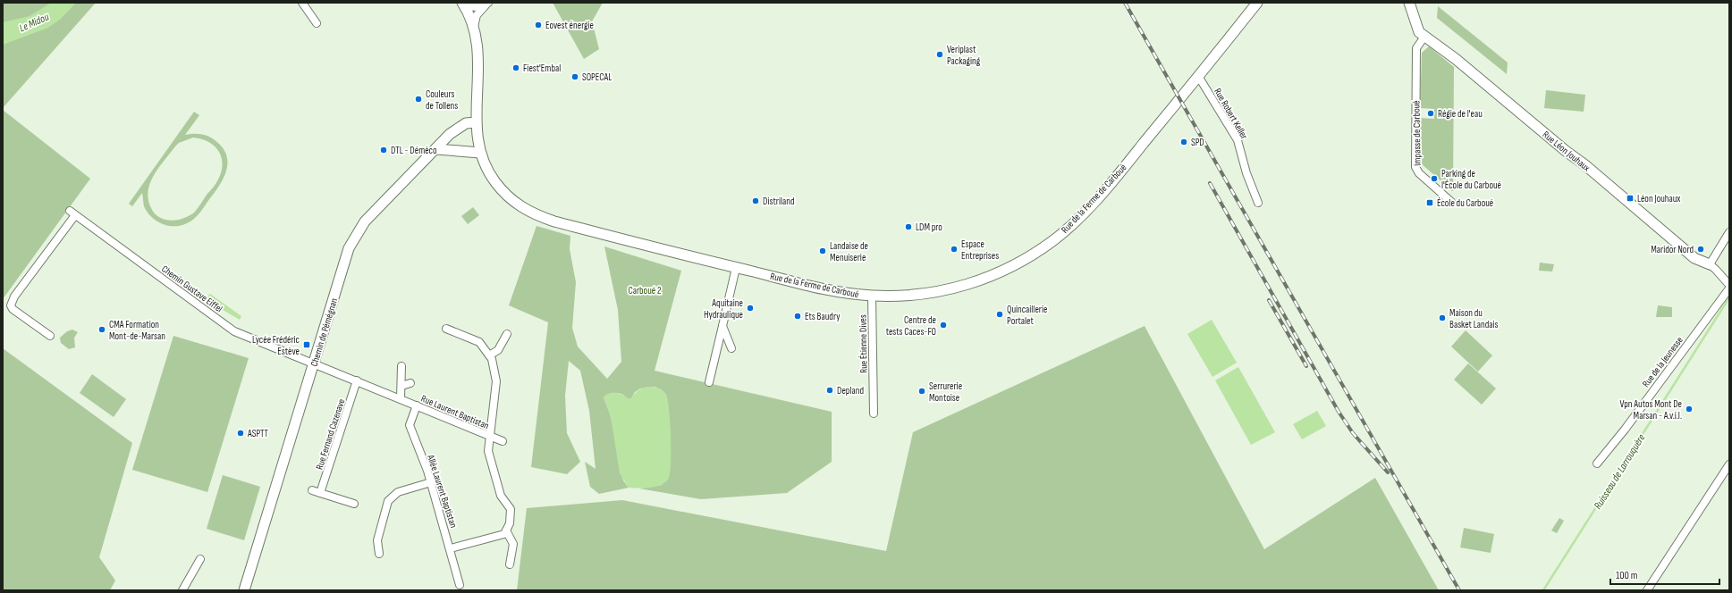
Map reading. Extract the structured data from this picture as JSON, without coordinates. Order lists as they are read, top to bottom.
{
  "streets": {
    "street": [
      "Rue Robert Keller",
      "Impasse de Carboué",
      "Rue Léon Jouhaux",
      "Rue de la Ferme de Carboué",
      "Chemin Gustave Eiffel",
      "Chemin de Pémégnan",
      "Rue Étienne Dives",
      "Rue de la Jeunesse",
      "Rue Laurent Baptistan",
      "Rue Fernand Cazenave",
      "Allée Laurent Baptistan"
    ]
  },
  "crossings": [
    ["Rue Robert Keller", "Rue de la Ferme de Carboué"],
    ["Impasse de Carboué", "Rue Léon Jouhaux"],
    ["Rue de la Ferme de Carboué", "Chemin de Pémégnan"],
    ["Rue de la Ferme de Carboué", "Rue Étienne Dives"],
    ["Chemin Gustave Eiffel", "Chemin de Pémégnan"],
    ["Chemin Gustave Eiffel", "Rue Laurent Baptistan"],
    ["Chemin de Pémégnan", "Rue Laurent Baptistan"],
    ["Rue Laurent Baptistan", "Rue Fernand Cazenave"],
    ["Rue Laurent Baptistan", "Allée Laurent Baptistan"]
  ],
  "water": ["Le Midou", "Ruisseau de Larrouquère"],
  "parks": ["Carboué 2"],
  "places": {
    "other": [
      "Eovest énergie",
      "Veriplast Packaging",
      "Fiest'Embal",
      "SOPECAL",
      "Couleurs de Tollens",
      "Régie de l'eau",
      "SPD",
      "DTL - Déméco",
      "Parking de l'École du Carboué",
      "Distriland",
      "LDM pro",
      "Espace Entreprises",
      "Maridor Nord",
      "Landaise de Menuiserie",
      "Aquitaine Hydraulique",
      "Quincaillerie Portalet",
      "Ets Baudry",
      "Maison du Basket Landais",
      "Centre de tests Caces-FO",
      "CMA Formation Mont-de-Marsan",
      "Depland",
      "Serrurerie Montoise",
      "Vpn Autos Mont De Marsan - A.v.i.l.",
      "ASPTT"
    ],
    "transit": ["Léon Jouhaux", "École du Carboué", "Lycée Frédéric Estève"]
  },
  "scale_bar": "100 m"
}
